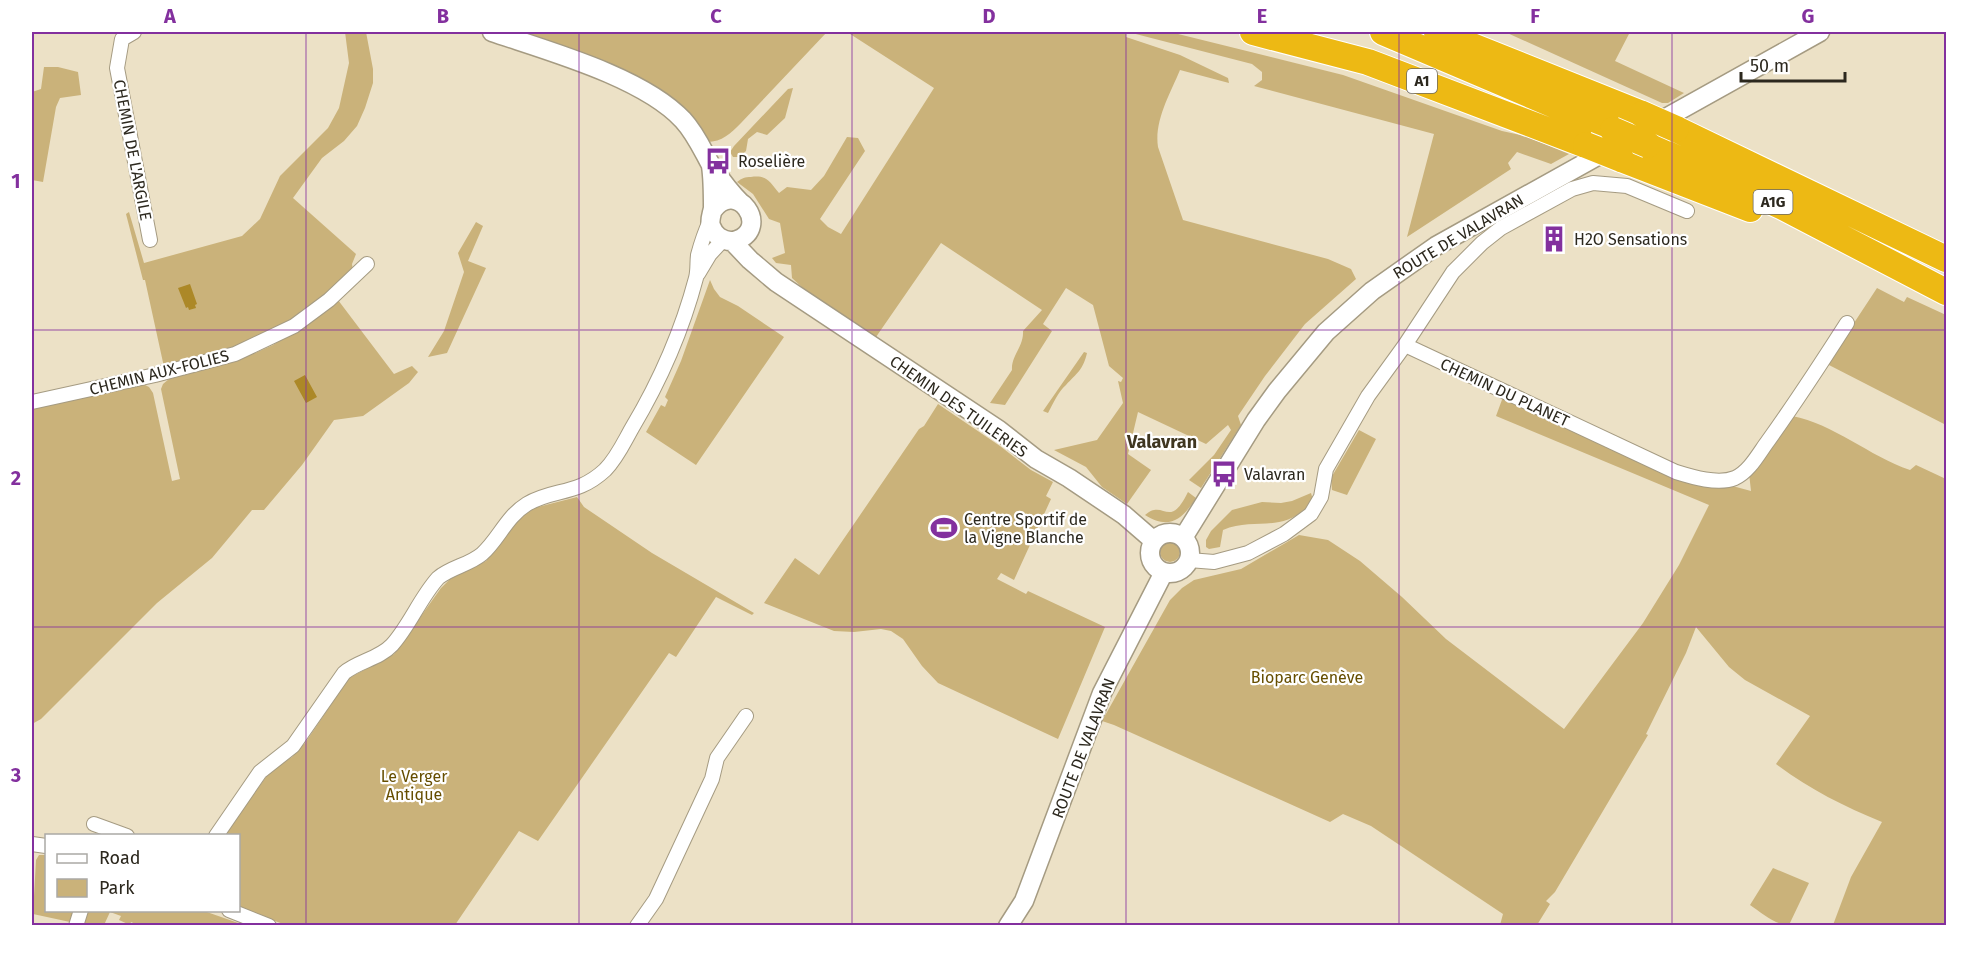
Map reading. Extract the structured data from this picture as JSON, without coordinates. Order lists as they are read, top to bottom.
{
  "streets": {
    "highway": ["A1", "A1G"],
    "street": [
      "CHEMIN DE L'ARGILE",
      "ROUTE DE VALAVRAN",
      "CHEMIN AUX-FOLIES",
      "CHEMIN DU PLANET",
      "CHEMIN DES TUILERIES"
    ]
  },
  "crossings": [
    ["A1", "A1G"],
    ["ROUTE DE VALAVRAN", "CHEMIN DES TUILERIES"]
  ],
  "districts": ["Valavran"],
  "parks": ["Bioparc Genève", "Le Verger Antique"],
  "places": {
    "bus stop": ["Roselière", "Valavran"],
    "building": ["H2O Sensations"],
    "sports": ["Centre Sportif de la Vigne Blanche"]
  },
  "legend": ["Road", "Park"],
  "scale_bar": "50 m",
  "grid": {
    "columns": [
      "A",
      "B",
      "C",
      "D",
      "E",
      "F",
      "G"
    ],
    "rows": ["1", "2", "3"]
  }
}
